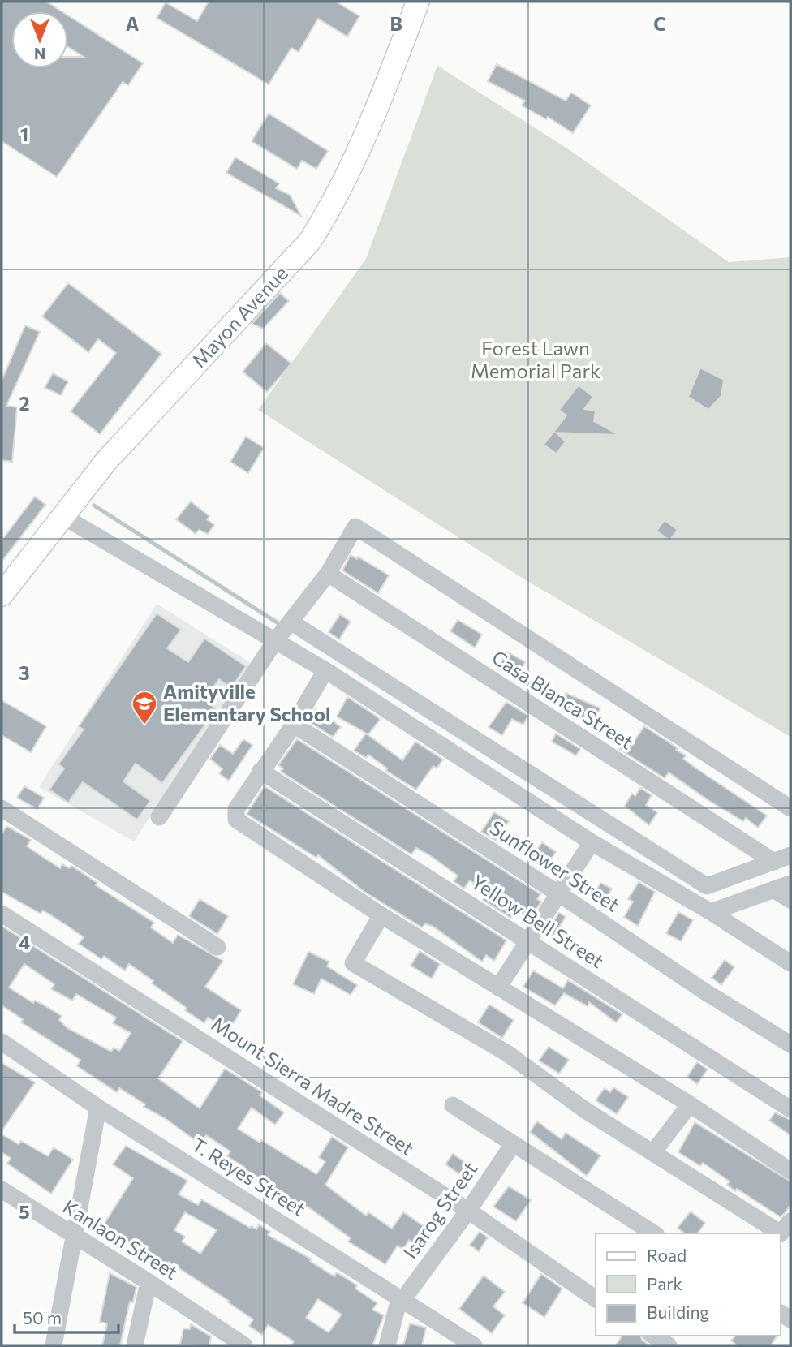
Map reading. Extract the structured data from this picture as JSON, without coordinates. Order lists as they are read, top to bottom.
{
  "streets": {
    "main road": ["Mayon Avenue"],
    "street": [
      "Casa Blanca Street",
      "Sunflower Street",
      "Yellow Bell Street",
      "Mount Sierra Madre Street",
      "T. Reyes Street",
      "Isarog Street",
      "Kanlaon Street"
    ]
  },
  "crossings": [
    ["Mount Sierra Madre Street", "Isarog Street"],
    ["T. Reyes Street", "Isarog Street"]
  ],
  "parks": ["Forest Lawn Memorial Park"],
  "places": {
    "school or university": ["Amityville Elementary School"]
  },
  "legend": ["Road", "Park", "Building"],
  "scale_bar": "50 m",
  "north": "bottom",
  "grid": {
    "columns": ["A", "B", "C"],
    "rows": [
      "1",
      "2",
      "3",
      "4",
      "5"
    ]
  }
}
